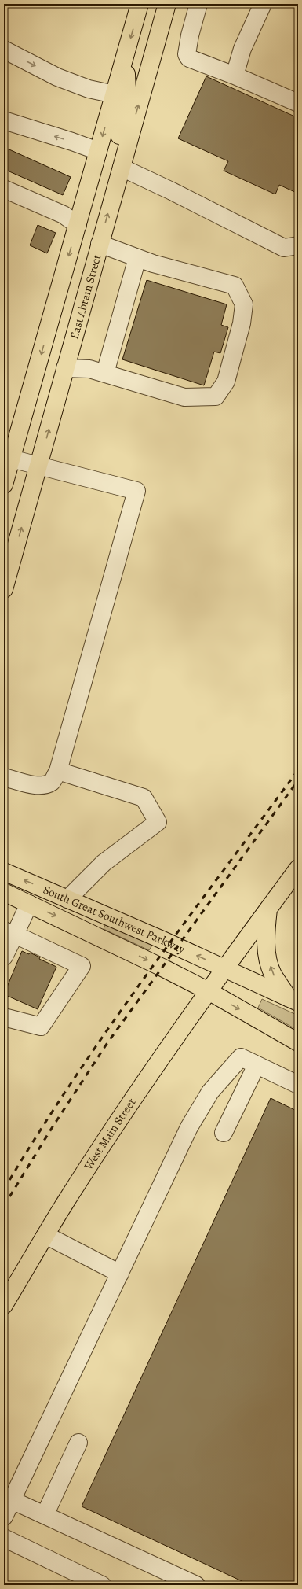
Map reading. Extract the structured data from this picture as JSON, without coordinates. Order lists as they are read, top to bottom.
{
  "streets": {
    "main road": ["East Abram Street", "South Great Southwest Parkway", "West Main Street"]
  },
  "crossings": [
    ["South Great Southwest Parkway", "West Main Street"]
  ]
}
